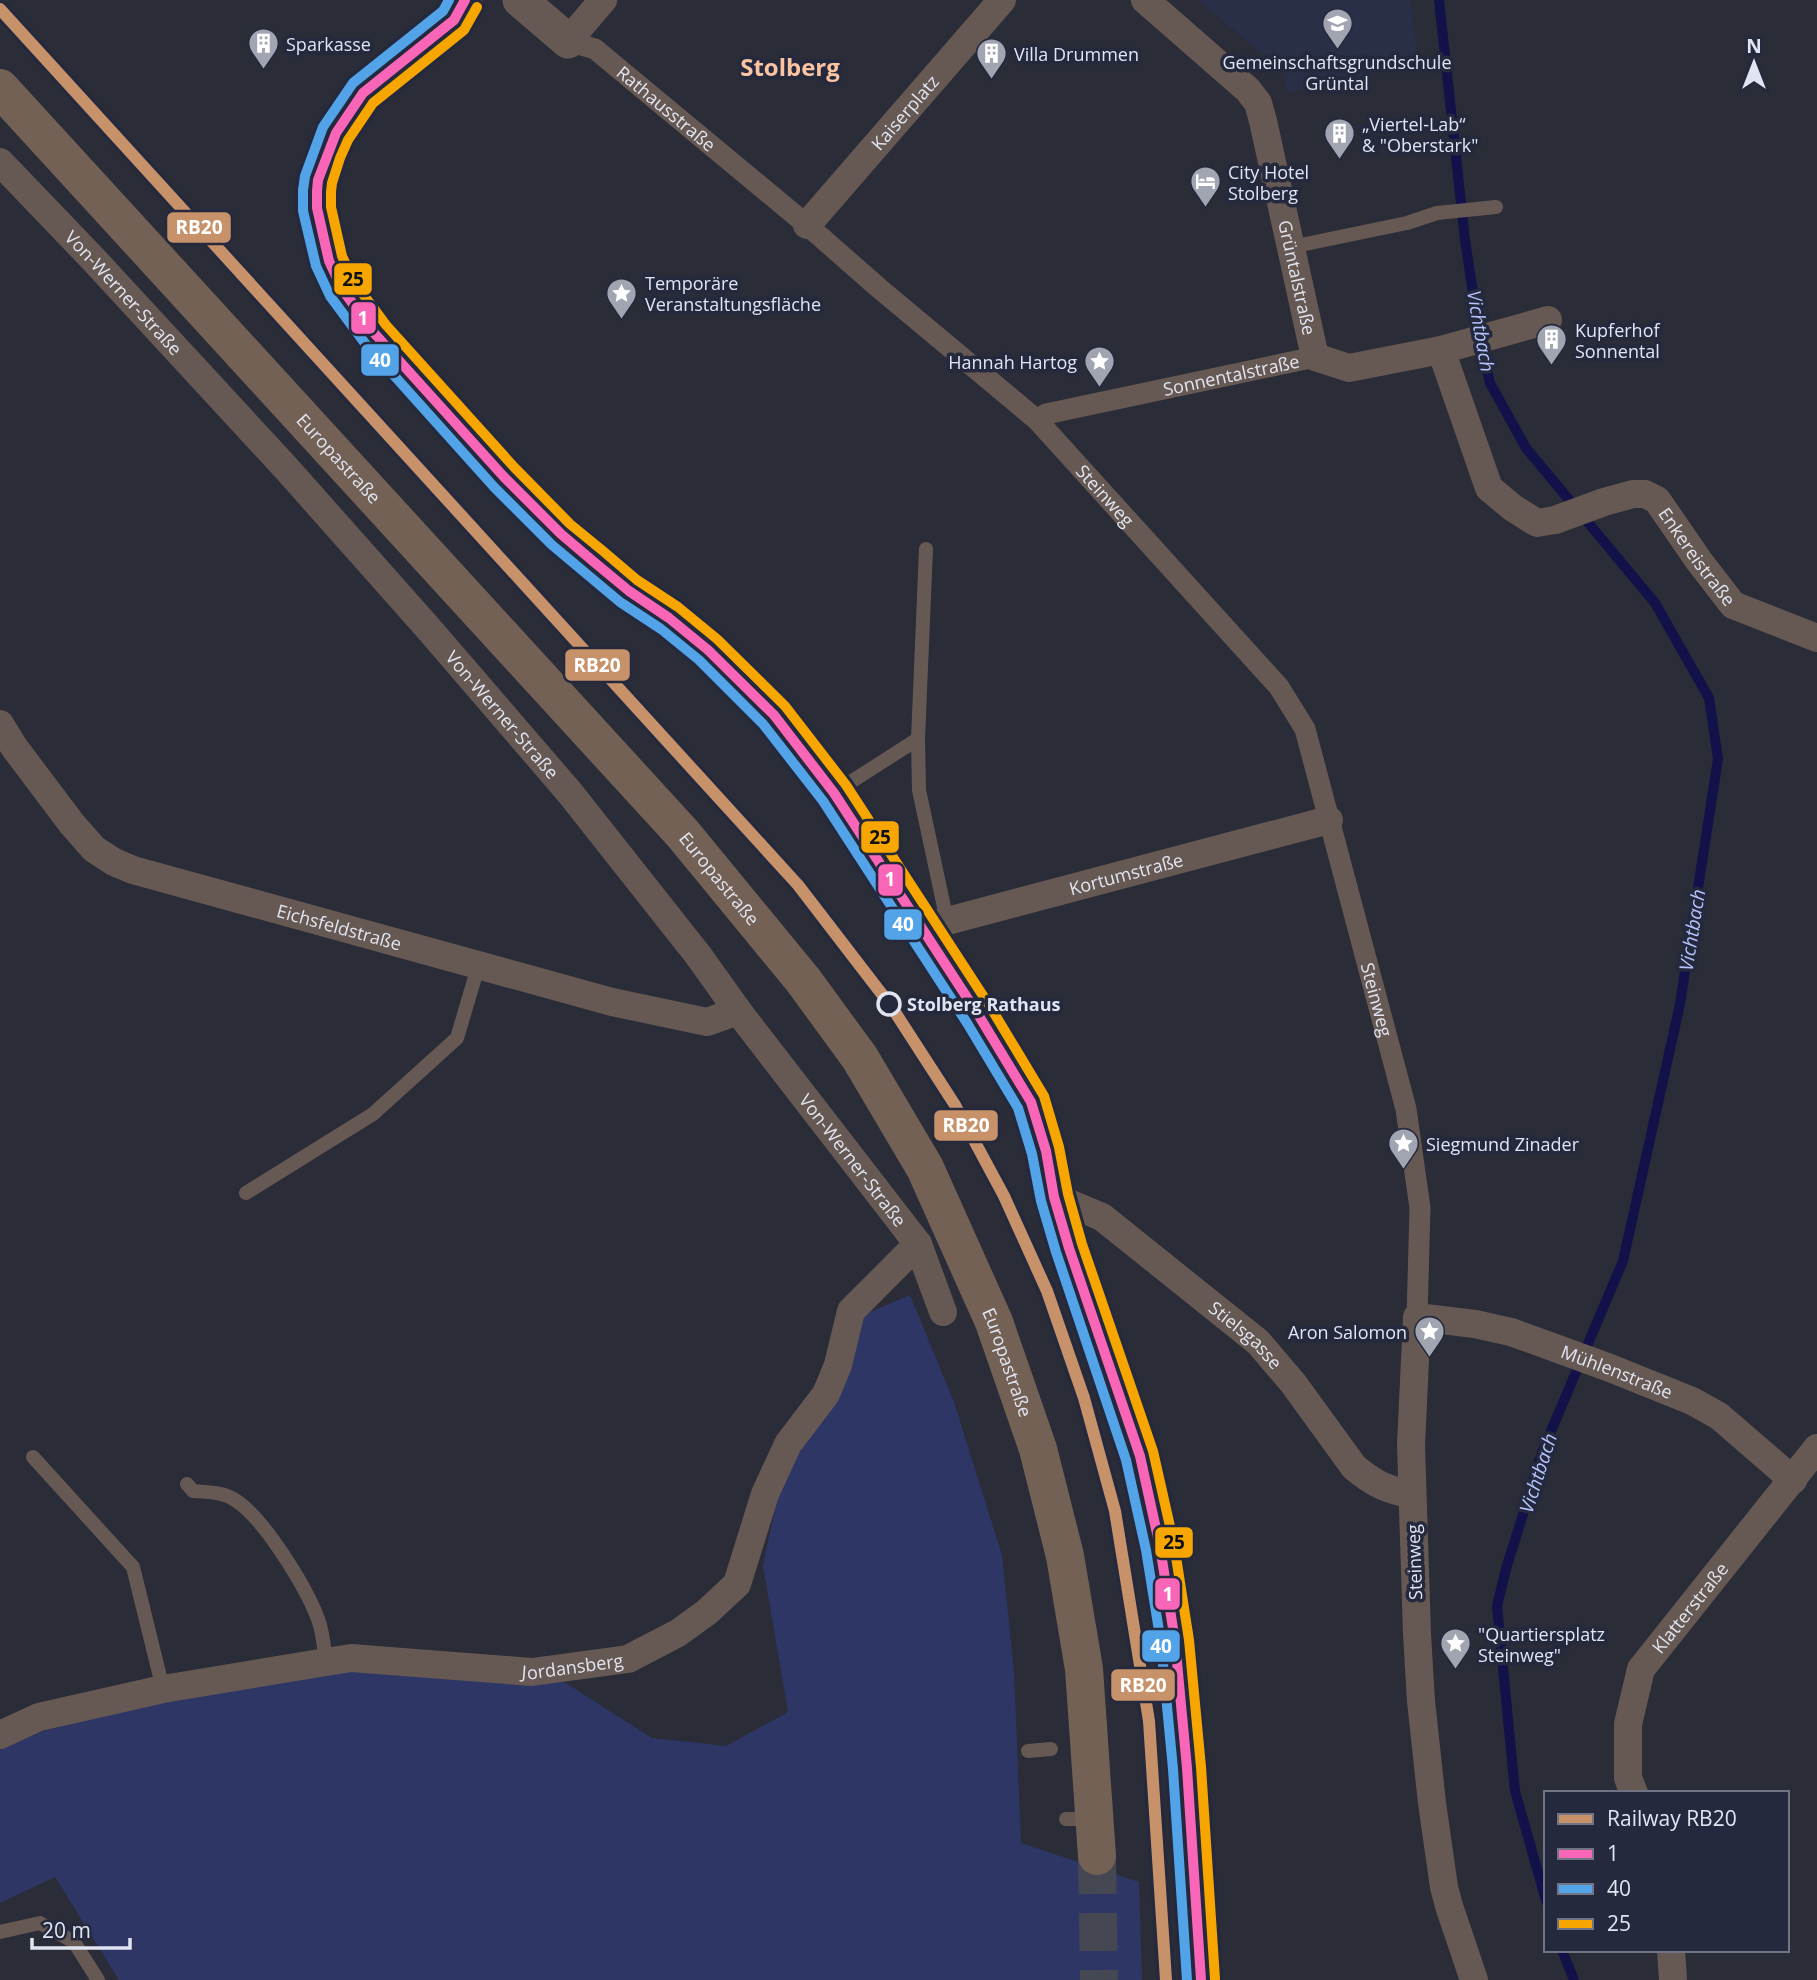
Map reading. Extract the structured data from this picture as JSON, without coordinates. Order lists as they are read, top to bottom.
{
  "streets": {
    "main road": ["Europastraße"],
    "street": [
      "Rathausstraße",
      "Kaiserplatz",
      "Grüntalstraße",
      "Von-Werner-Straße",
      "Sonnentalstraße",
      "Steinweg",
      "Enkereistraße",
      "Kortumstraße",
      "Eichsfeldstraße",
      "Stielsgasse",
      "Mühlenstraße",
      "Klatterstraße",
      "Jordansberg"
    ]
  },
  "crossings": [
    ["Rathausstraße", "Kaiserplatz"],
    ["Rathausstraße", "Steinweg"],
    ["Kaiserplatz", "Steinweg"],
    ["Grüntalstraße", "Sonnentalstraße"],
    ["Von-Werner-Straße", "Eichsfeldstraße"],
    ["Von-Werner-Straße", "Jordansberg"],
    ["Sonnentalstraße", "Steinweg"],
    ["Sonnentalstraße", "Enkereistraße"],
    ["Steinweg", "Kortumstraße"],
    ["Steinweg", "Stielsgasse"],
    ["Steinweg", "Mühlenstraße"],
    ["Mühlenstraße", "Klatterstraße"]
  ],
  "districts": ["Stolberg"],
  "water": ["Vichtbach"],
  "places": {
    "school or university": ["Gemeinschaftsgrundschule Grüntal"],
    "building": [
      "Sparkasse",
      "Villa Drummen",
      "„Viertel-Lab“ & \"Oberstark\"",
      "Kupferhof Sonnental"
    ],
    "hotel": ["City Hotel Stolberg"],
    "place": [
      "Temporäre Veranstaltungsfläche",
      "Hannah Hartog",
      "Siegmund Zinader",
      "Aron Salomon",
      "\"Quartiersplatz Steinweg\""
    ],
    "other": ["Stolberg Rathaus"]
  },
  "lines": [
    "transit line 1",
    "transit line 40",
    "transit line 25",
    "rail line RB20"
  ],
  "legend": [
    "Railway RB20",
    "1",
    "40",
    "25"
  ],
  "scale_bar": "20 m",
  "north": "top"
}
